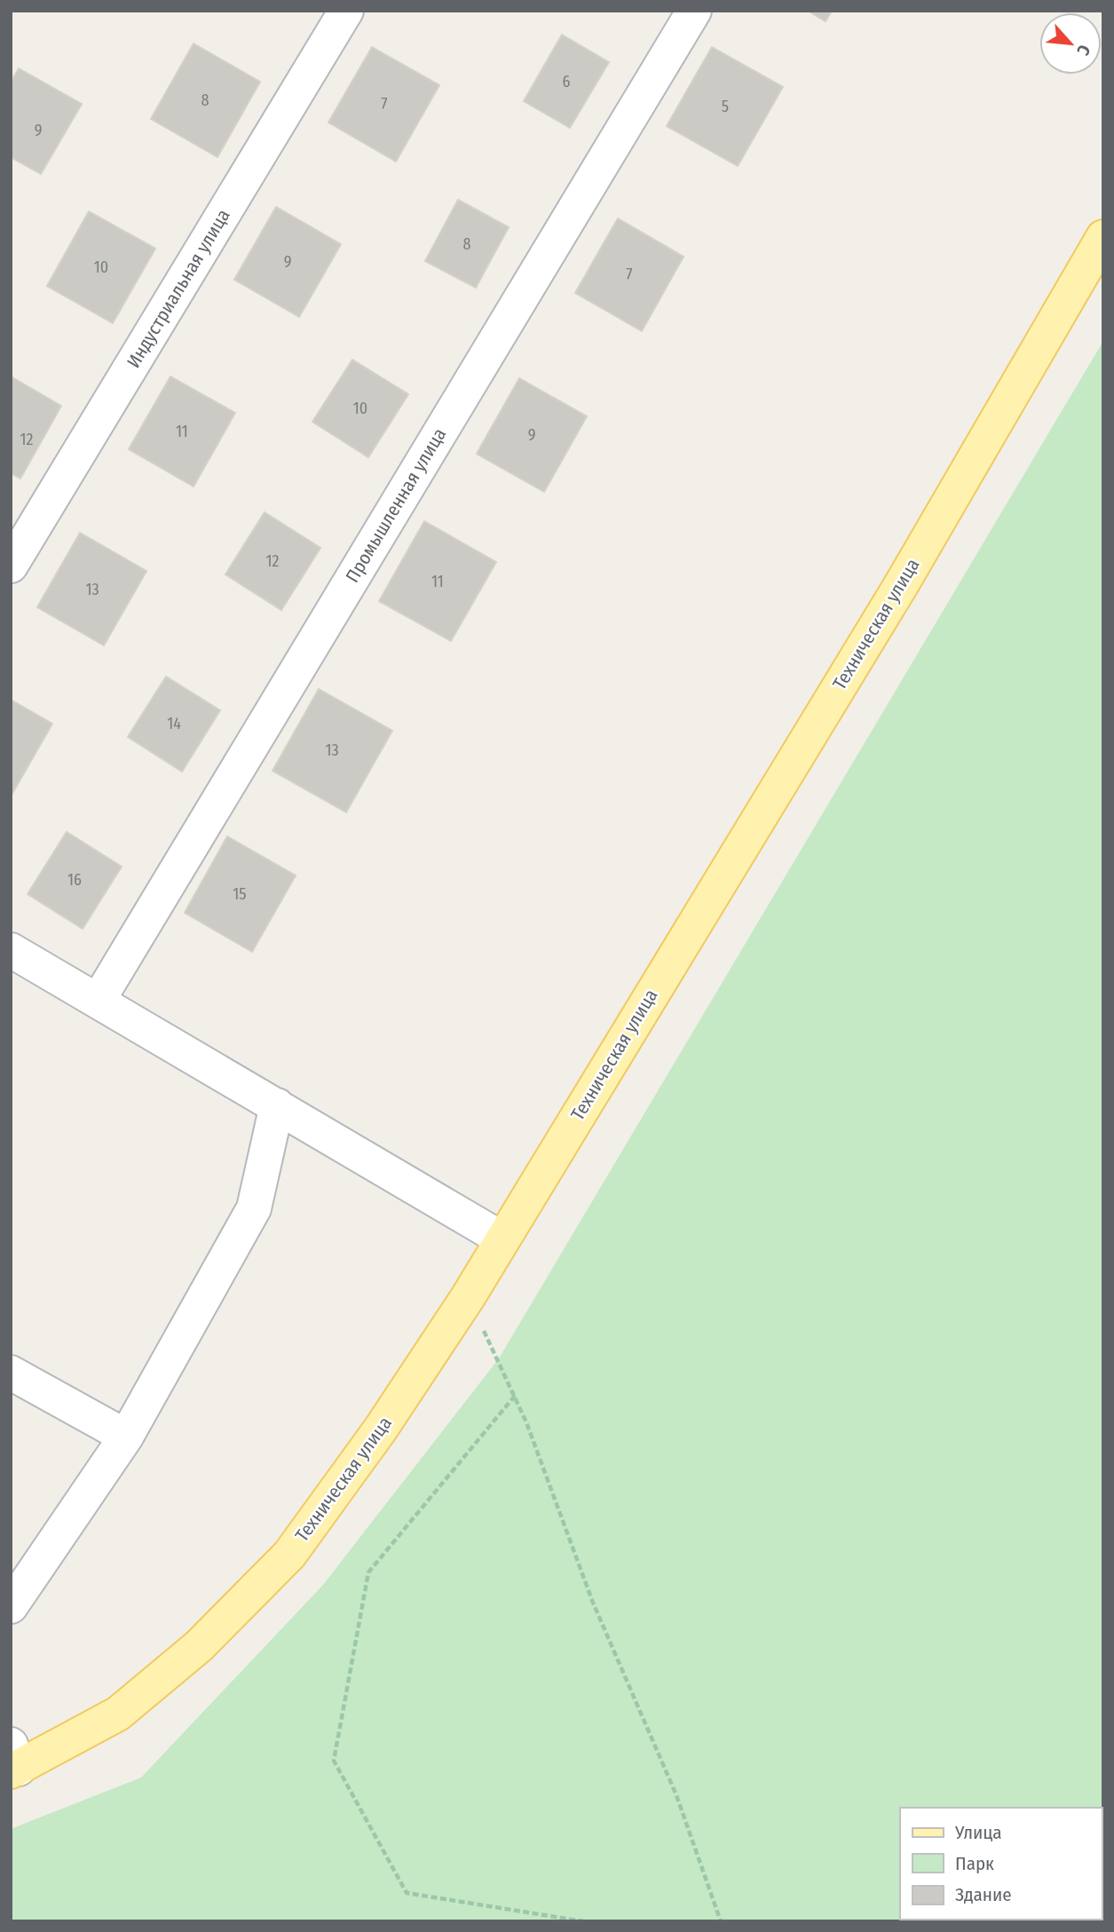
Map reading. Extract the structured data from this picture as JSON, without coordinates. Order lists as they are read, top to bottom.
{
  "streets": {
    "main road": ["Техническая улица"],
    "street": ["Индустриальная улица", "Промышленная улица"]
  },
  "house_numbers": [
    "6",
    "8",
    "7",
    "5",
    "9",
    "8",
    "9",
    "10",
    "7",
    "10",
    "11",
    "9",
    "12",
    "12",
    "11",
    "13",
    "14",
    "13",
    "16",
    "15"
  ],
  "legend": ["Улица", "Парк", "Здание"],
  "north": "bottom right"
}
